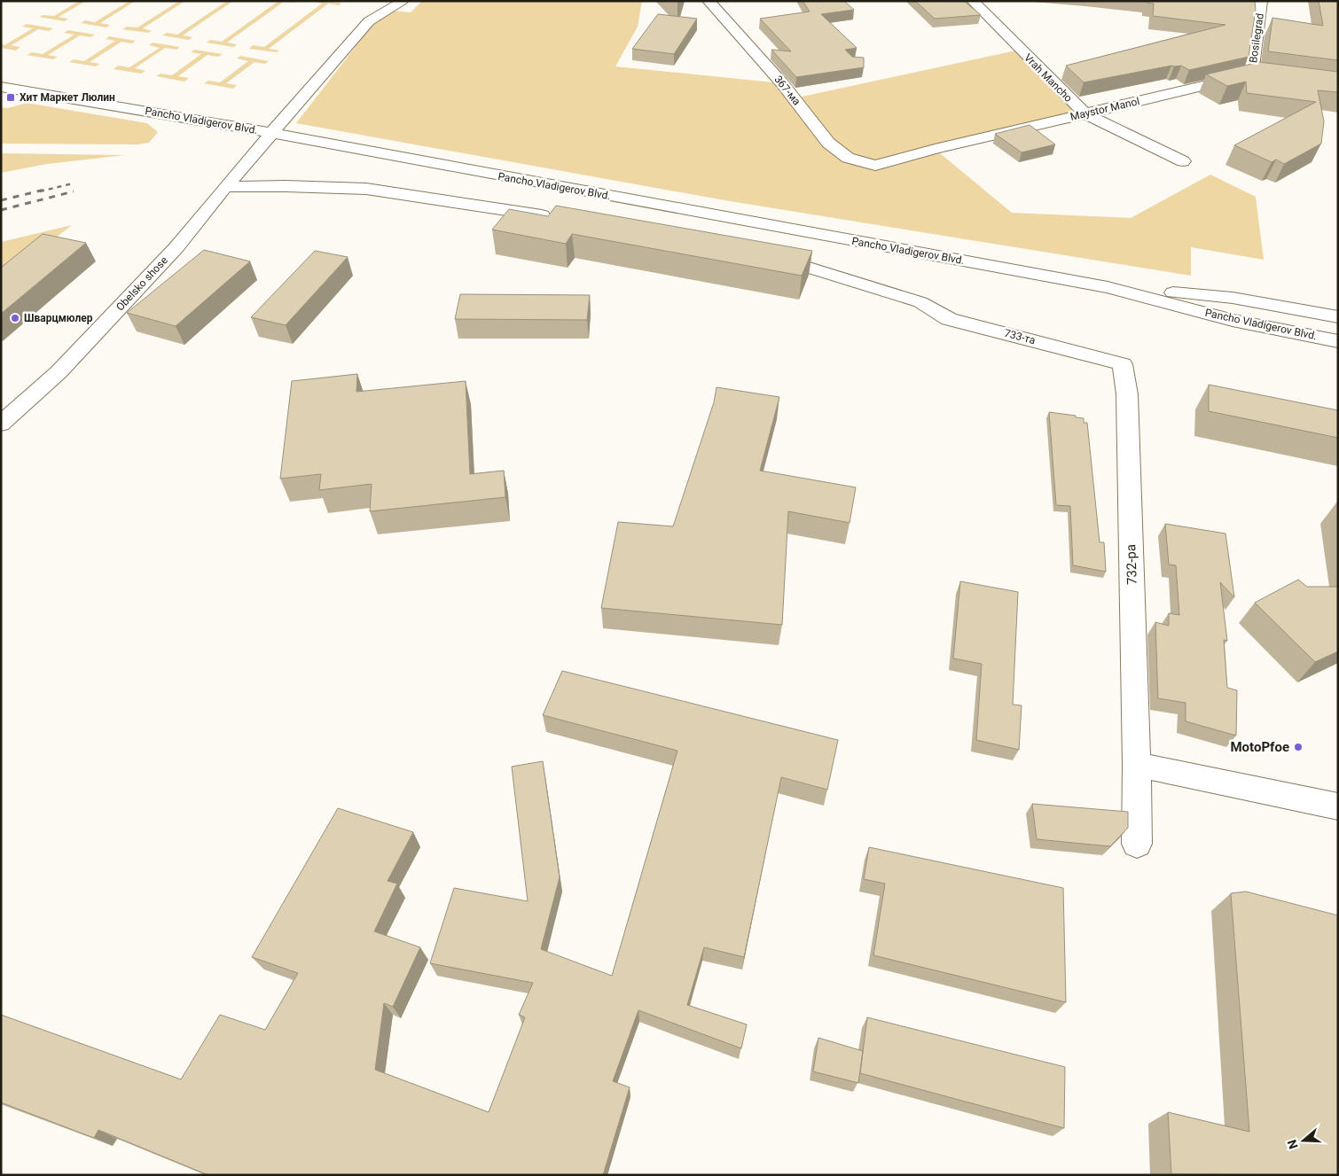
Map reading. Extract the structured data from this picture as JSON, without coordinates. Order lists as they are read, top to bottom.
{
  "streets": {
    "street": [
      "Bosilegrad",
      "Vrah Mancho",
      "367-ма",
      "Maystor Manol",
      "Pancho Vladigerov Blvd.",
      "Obelsko shose",
      "733-та",
      "732-ра"
    ]
  },
  "crossings": [
    ["Bosilegrad", "Maystor Manol"],
    ["Vrah Mancho", "Maystor Manol"],
    ["367-ма", "Maystor Manol"],
    ["Pancho Vladigerov Blvd.", "Obelsko shose"],
    ["733-та", "732-ра"]
  ],
  "places": {
    "transit": ["Хит Маркет Люлин"],
    "other": ["Шварцмюлер", "MotoPfoe"]
  },
  "north": "left"
}
